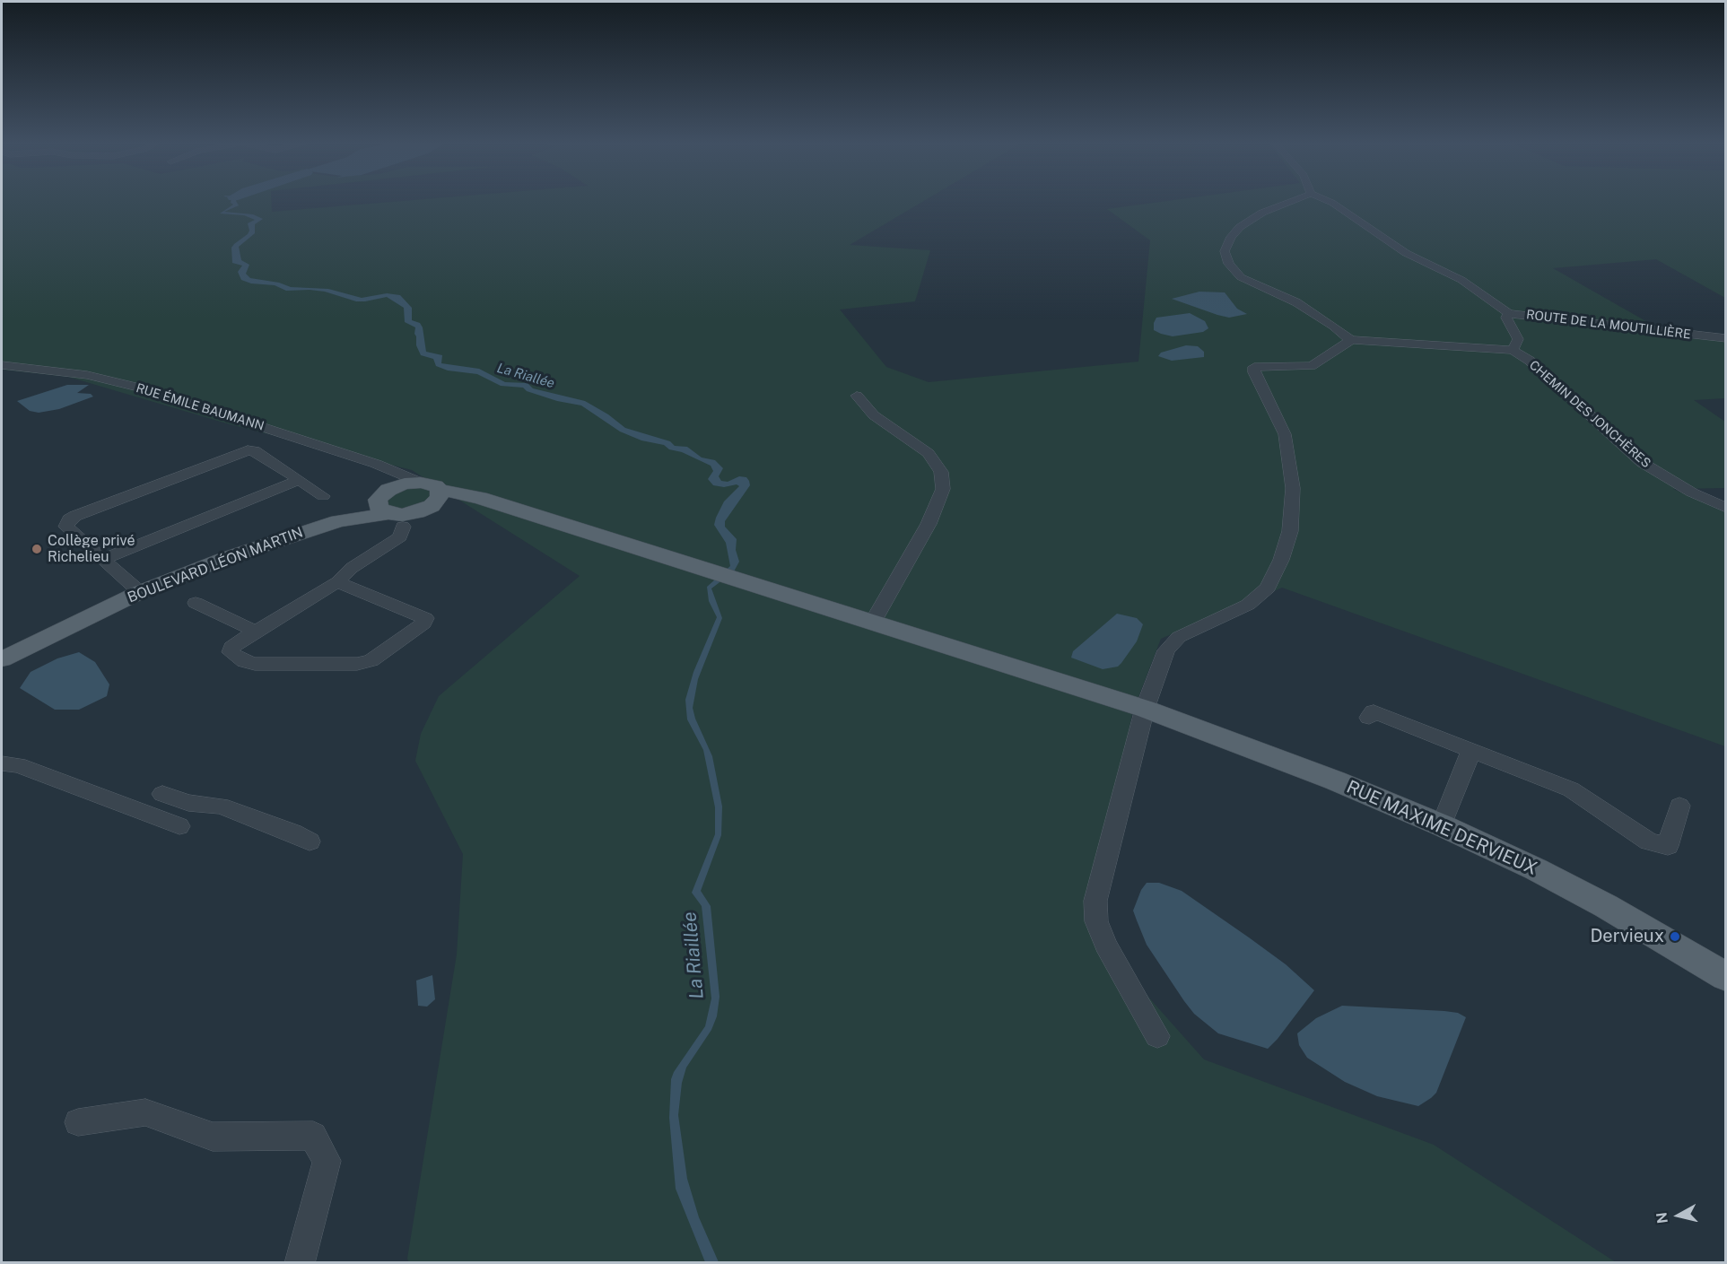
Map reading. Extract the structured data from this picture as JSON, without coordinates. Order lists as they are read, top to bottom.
{
  "streets": {
    "main road": ["BOULEVARD LÉON MARTIN", "RUE MAXIME DERVIEUX"],
    "street": ["ROUTE DE LA MOUTILLIÈRE", "RUE ÉMILE BAUMANN", "CHEMIN DES JONCHÈRES"]
  },
  "crossings": [
    ["ROUTE DE LA MOUTILLIÈRE", "CHEMIN DES JONCHÈRES"],
    ["BOULEVARD LÉON MARTIN", "RUE MAXIME DERVIEUX"]
  ],
  "water": ["La Riallée", "La Riaillée"],
  "places": ["Collège privé Richelieu", "Dervieux"],
  "north": "left"
}
